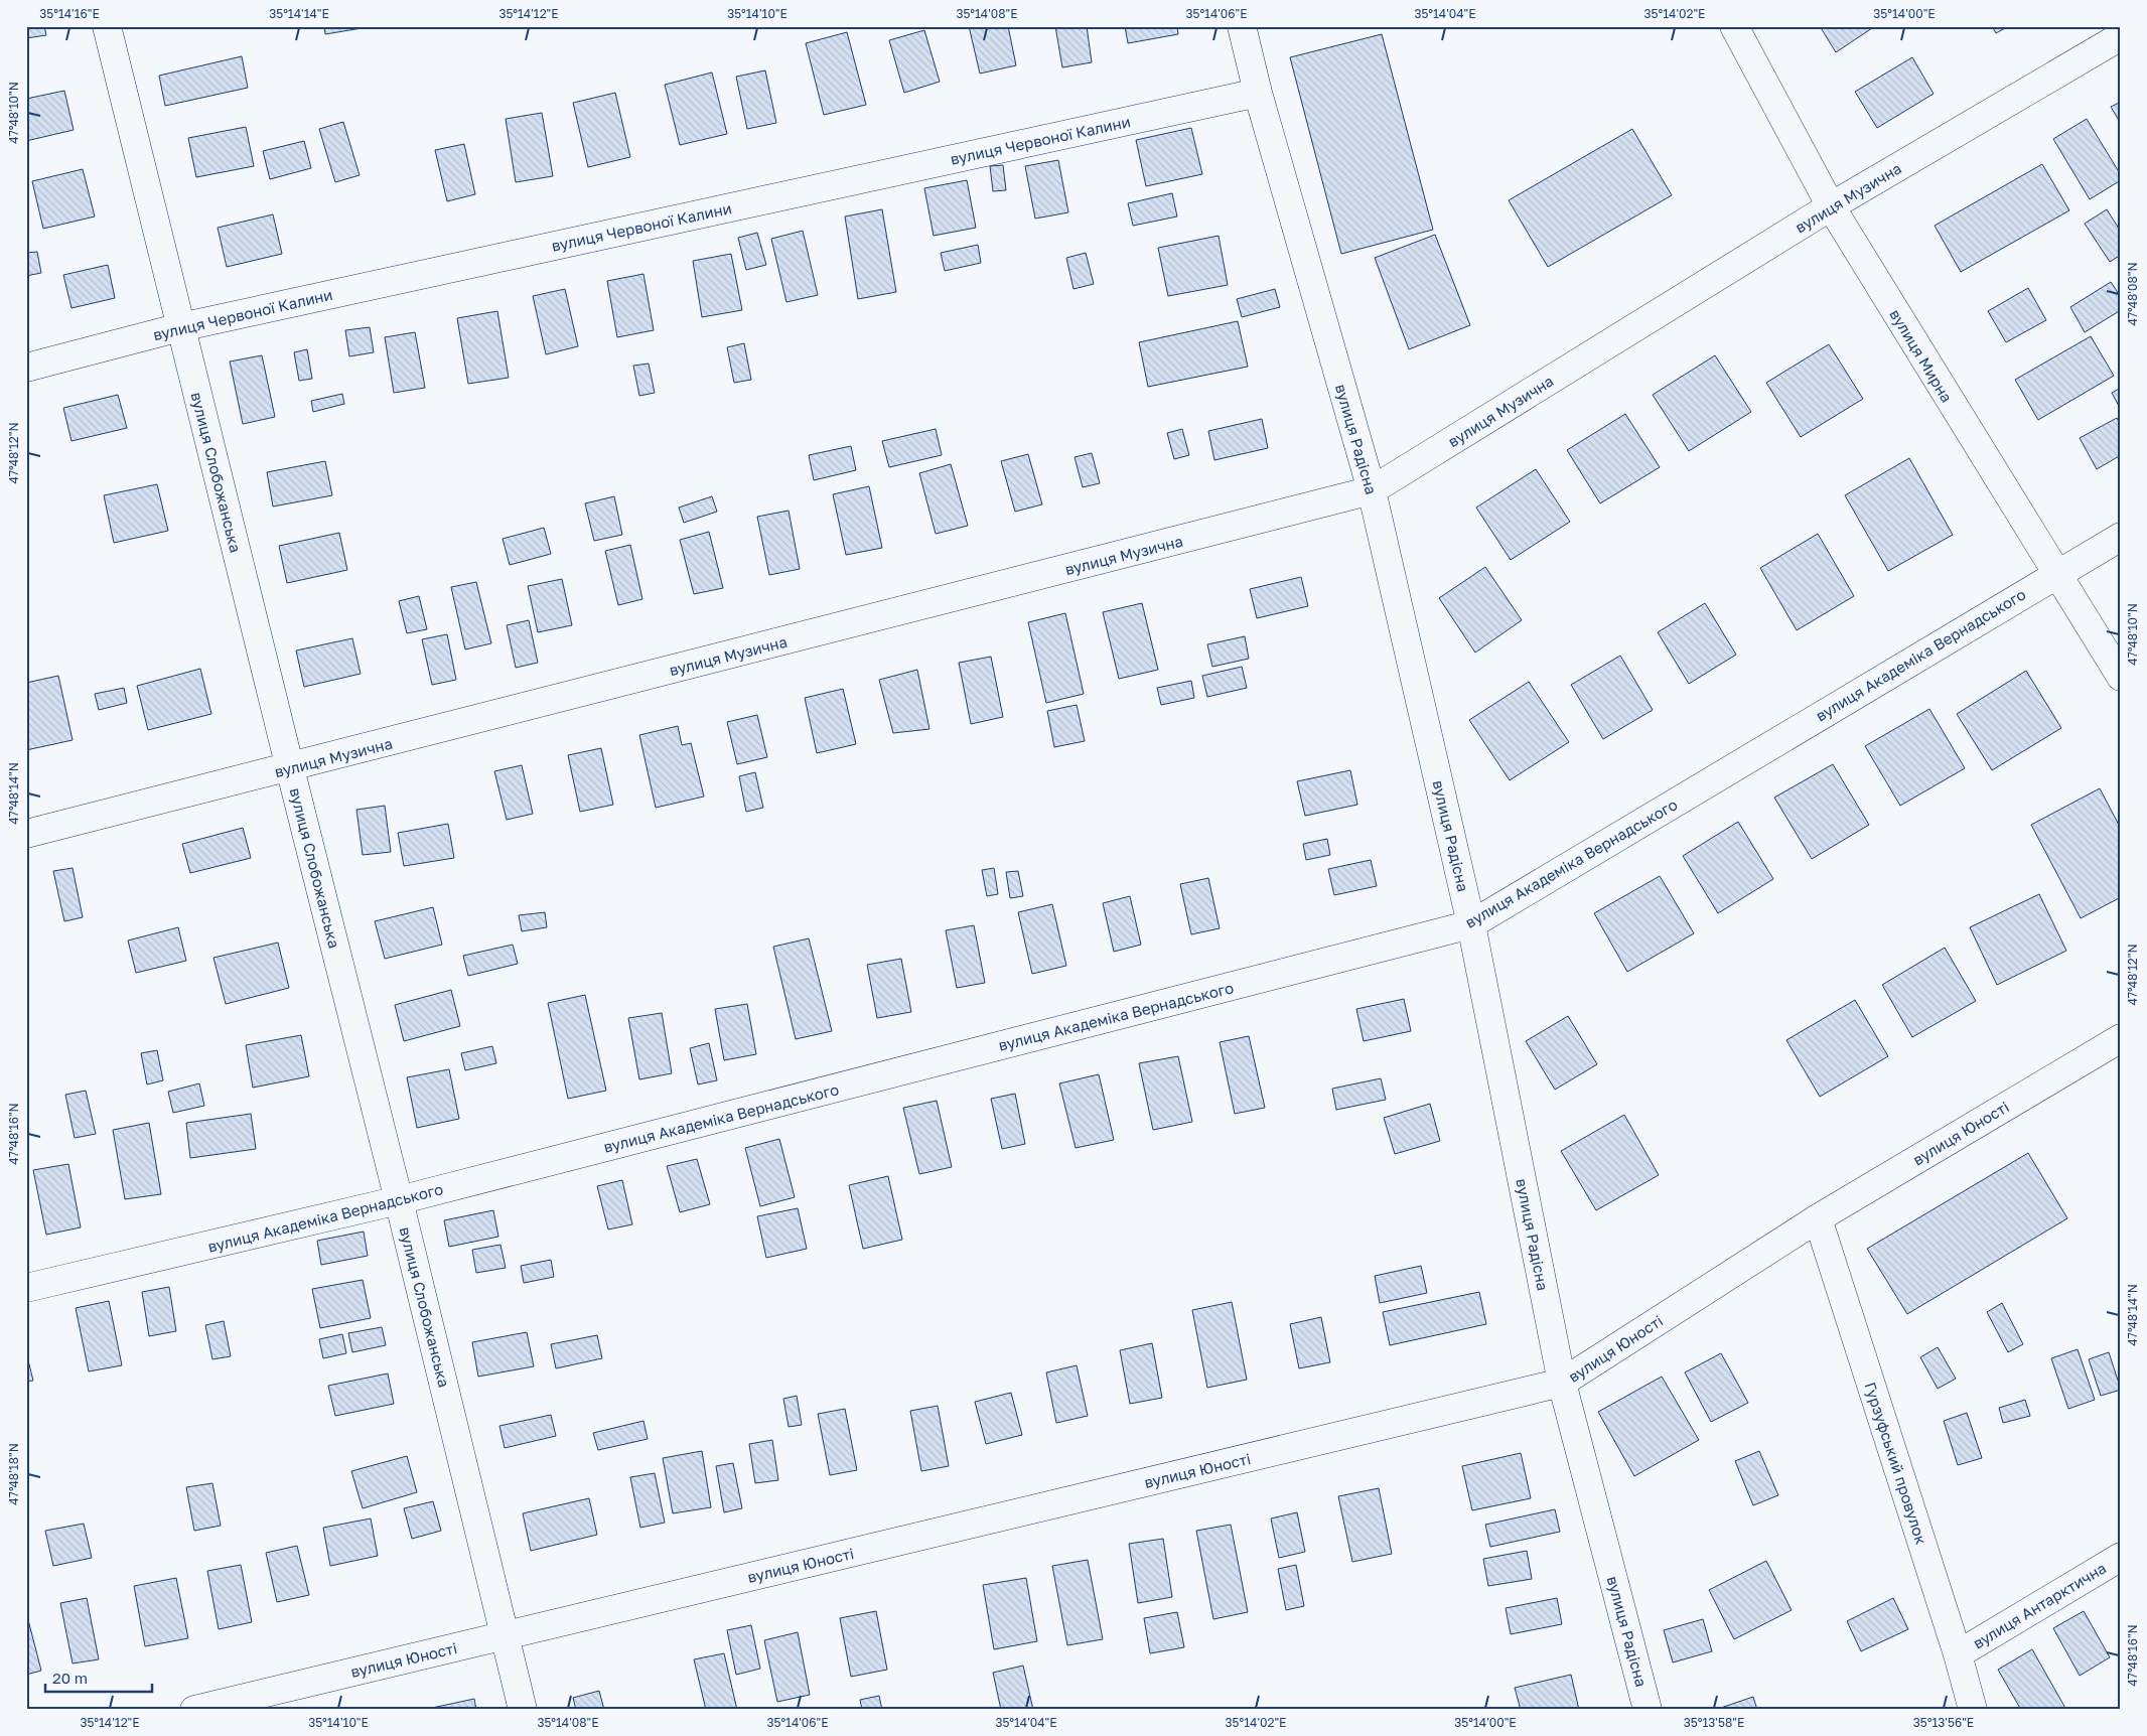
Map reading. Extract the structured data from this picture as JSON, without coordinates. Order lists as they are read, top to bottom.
{
  "streets": {
    "street": [
      "вулиця Червоної Калини",
      "вулиця Музична",
      "вулиця Мирна",
      "вулиця Радісна",
      "вулиця Слобожанська",
      "вулиця Академіка Вернадського",
      "вулиця Юності",
      "Гурзуфський провулок",
      "вулиця Антарктична"
    ]
  },
  "crossings": [
    ["вулиця Червоної Калини", "вулиця Радісна"],
    ["вулиця Червоної Калини", "вулиця Слобожанська"],
    ["вулиця Музична", "вулиця Мирна"],
    ["вулиця Музична", "вулиця Радісна"],
    ["вулиця Музична", "вулиця Слобожанська"],
    ["вулиця Мирна", "вулиця Академіка Вернадського"],
    ["вулиця Радісна", "вулиця Академіка Вернадського"],
    ["вулиця Радісна", "вулиця Юності"],
    ["вулиця Слобожанська", "вулиця Академіка Вернадського"],
    ["вулиця Слобожанська", "вулиця Юності"],
    ["вулиця Юності", "Гурзуфський провулок"],
    ["Гурзуфський провулок", "вулиця Антарктична"]
  ],
  "scale_bar": "20 m",
  "coordinates": [
    "35°14'16\"E",
    "35°14'14\"E",
    "35°14'12\"E",
    "35°14'10\"E",
    "35°14'08\"E",
    "35°14'06\"E",
    "35°14'04\"E",
    "35°14'02\"E",
    "35°14'00\"E",
    "47°48'10\"N",
    "47°48'08\"N",
    "47°48'12\"N",
    "47°48'14\"N",
    "47°48'16\"N",
    "47°48'18\"N",
    "35°13'58\"E",
    "35°13'56\"E"
  ]
}
